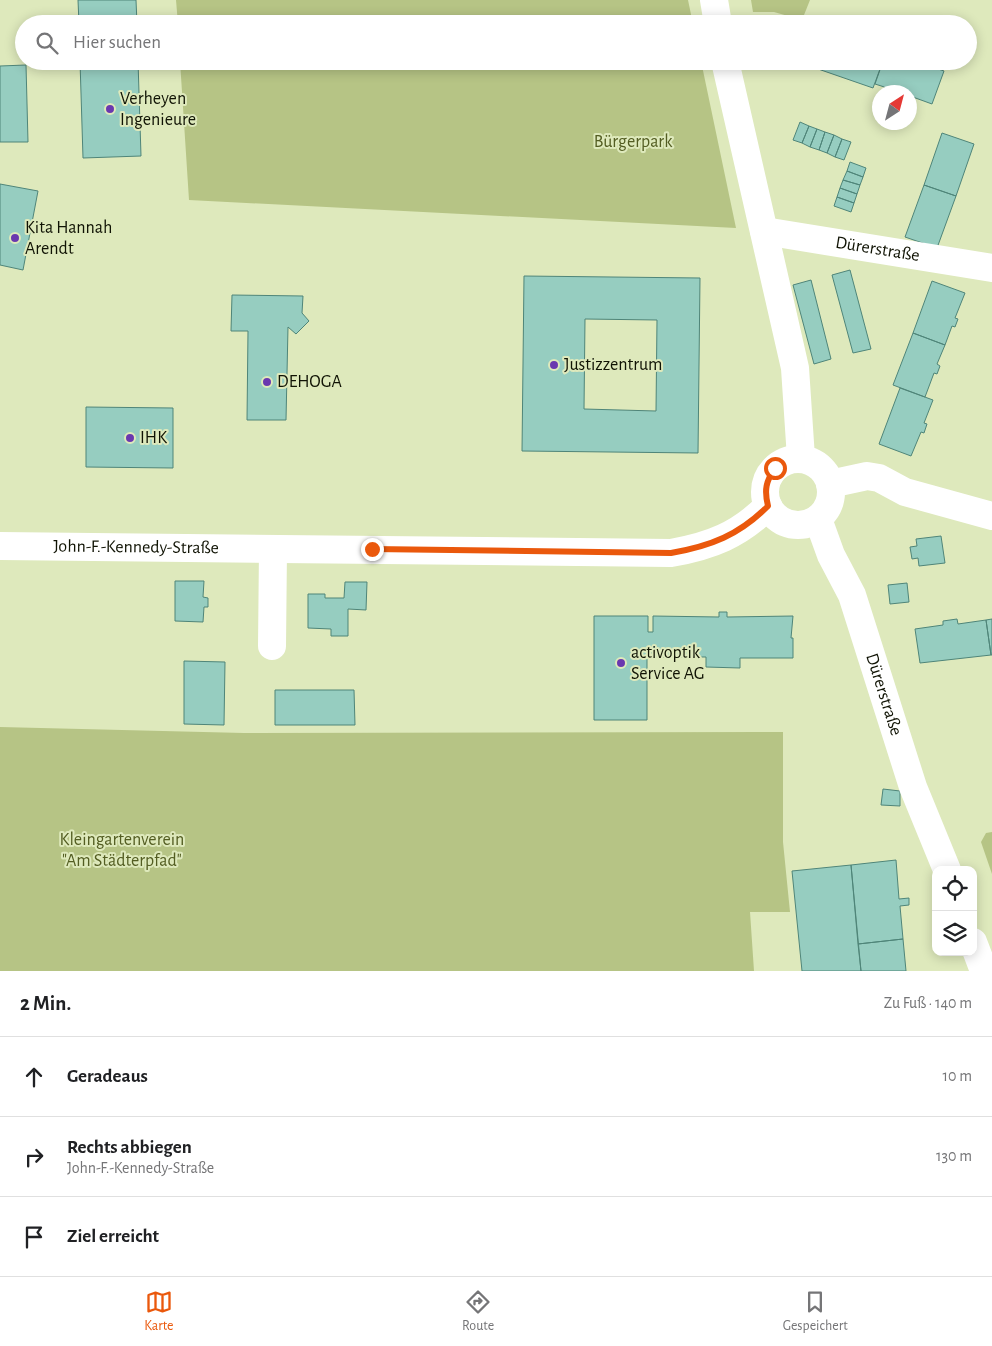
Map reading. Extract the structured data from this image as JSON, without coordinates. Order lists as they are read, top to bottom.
{
  "streets": {
    "street": ["Dürerstraße", "John-F.-Kennedy-Straße"]
  },
  "crossings": [
    ["Dürerstraße", "John-F.-Kennedy-Straße"]
  ],
  "parks": ["Bürgerpark", "Kleingartenverein \"Am Städterpfad\""],
  "places": [
    "Verheyen Ingenieure",
    "Kita Hannah Arendt",
    "Justizzentrum",
    "DEHOGA",
    "IHK",
    "activoptik Service AG"
  ],
  "north": "top right",
  "page": {
    "search": "Hier suchen",
    "heading": ["2 Min.", "Zu Fuß · 140 m"],
    "list": [
      ["Geradeaus", "10 m"],
      ["Rechts abbiegen", "John-F.-Kennedy-Straße", "130 m"],
      "Ziel erreicht"
    ],
    "nav": ["Karte", "Route", "Gespeichert"]
  }
}
